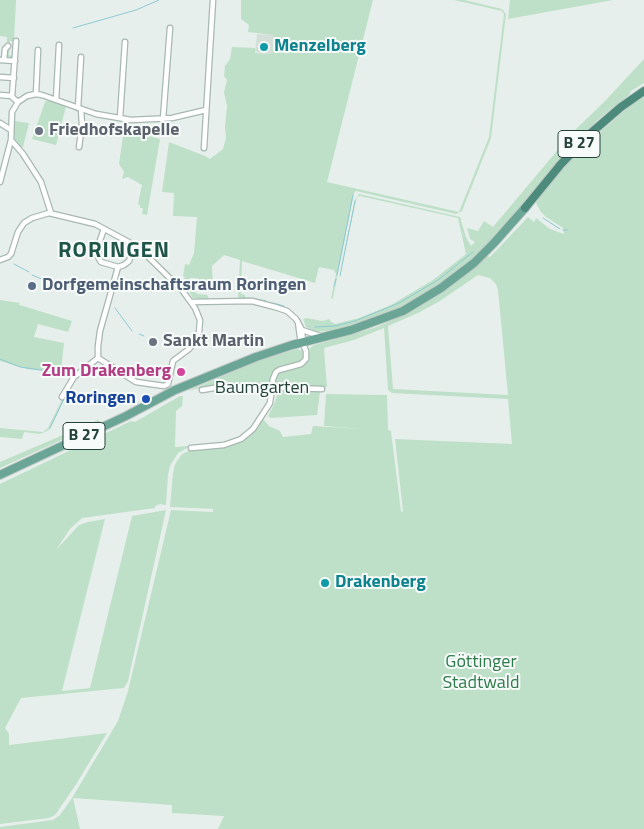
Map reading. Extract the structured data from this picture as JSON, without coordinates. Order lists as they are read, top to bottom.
{
  "streets": {
    "highway": ["B 27"],
    "street": ["Baumgarten"]
  },
  "districts": ["RORINGEN"],
  "parks": ["Göttinger Stadtwald"],
  "places": [
    "Menzelberg",
    "Friedhofskapelle",
    "Dorfgemeinschaftsraum Roringen",
    "Sankt Martin",
    "Zum Drakenberg",
    "Roringen",
    "Drakenberg"
  ]
}
